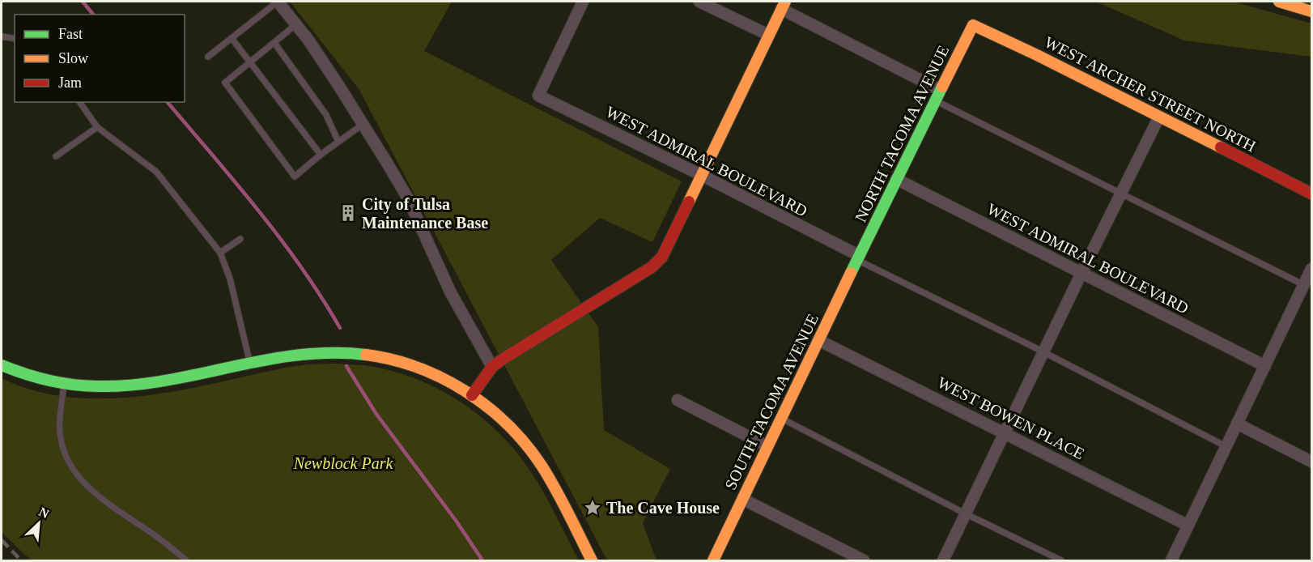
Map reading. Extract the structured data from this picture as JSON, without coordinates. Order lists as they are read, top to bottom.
{
  "streets": {
    "main road": ["WEST ARCHER STREET NORTH", "NORTH TACOMA AVENUE", "SOUTH TACOMA AVENUE"],
    "street": ["WEST ADMIRAL BOULEVARD", "WEST BOWEN PLACE"]
  },
  "crossings": [
    ["WEST ARCHER STREET NORTH", "NORTH TACOMA AVENUE"],
    ["NORTH TACOMA AVENUE", "WEST ADMIRAL BOULEVARD"],
    ["NORTH TACOMA AVENUE", "SOUTH TACOMA AVENUE"],
    ["WEST ADMIRAL BOULEVARD", "SOUTH TACOMA AVENUE"],
    ["SOUTH TACOMA AVENUE", "WEST BOWEN PLACE"]
  ],
  "parks": ["Newblock Park"],
  "places": {
    "building": ["City of Tulsa Maintenance Base"],
    "place": ["The Cave House"]
  },
  "legend": ["Fast", "Slow", "Jam"],
  "north": "top right"
}
